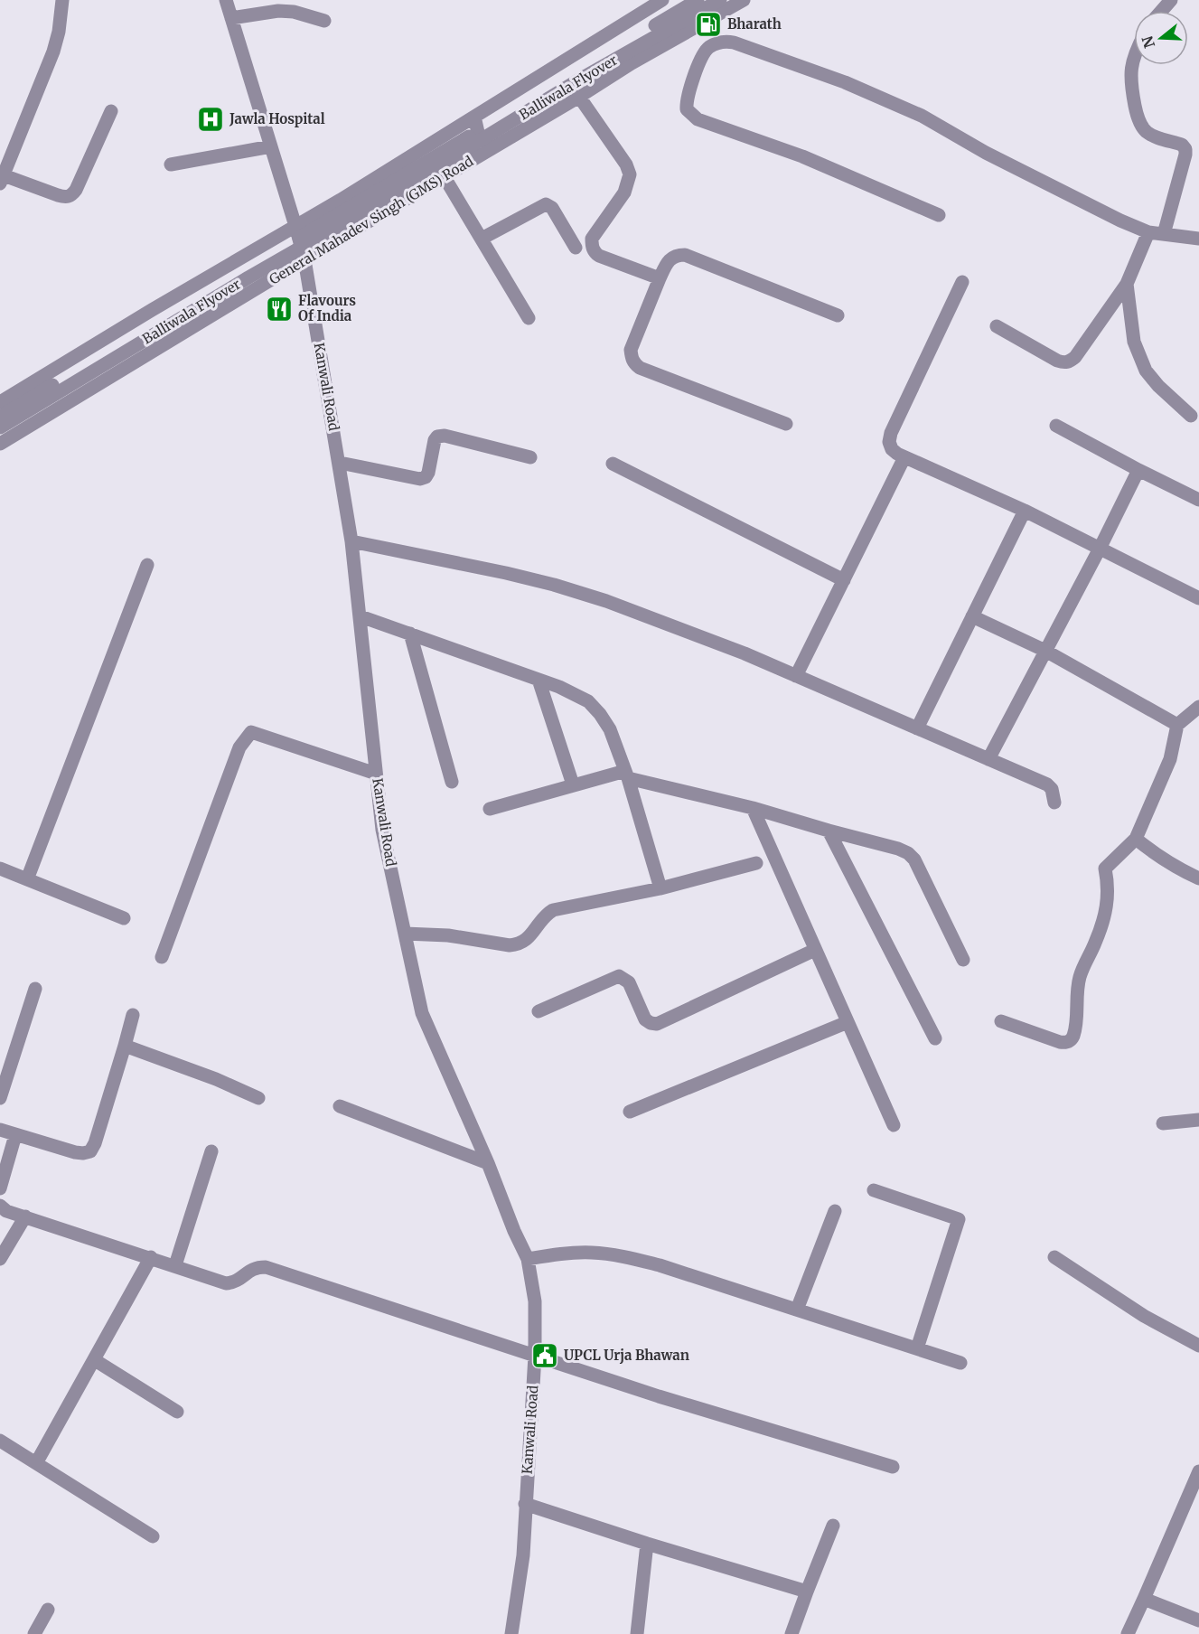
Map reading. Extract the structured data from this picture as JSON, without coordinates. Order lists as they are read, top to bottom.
{
  "streets": {
    "street": ["Balliwala Flyover", "General Mahadev Singh (GMS) Road", "Kanwali Road"]
  },
  "crossings": [
    ["General Mahadev Singh (GMS) Road", "Kanwali Road"]
  ],
  "places": {
    "fuel station": ["Bharath"],
    "hospital": ["Jawla Hospital"],
    "restaurant": ["Flavours Of India"],
    "public building": ["UPCL Urja Bhawan"]
  },
  "north": "left"
}
